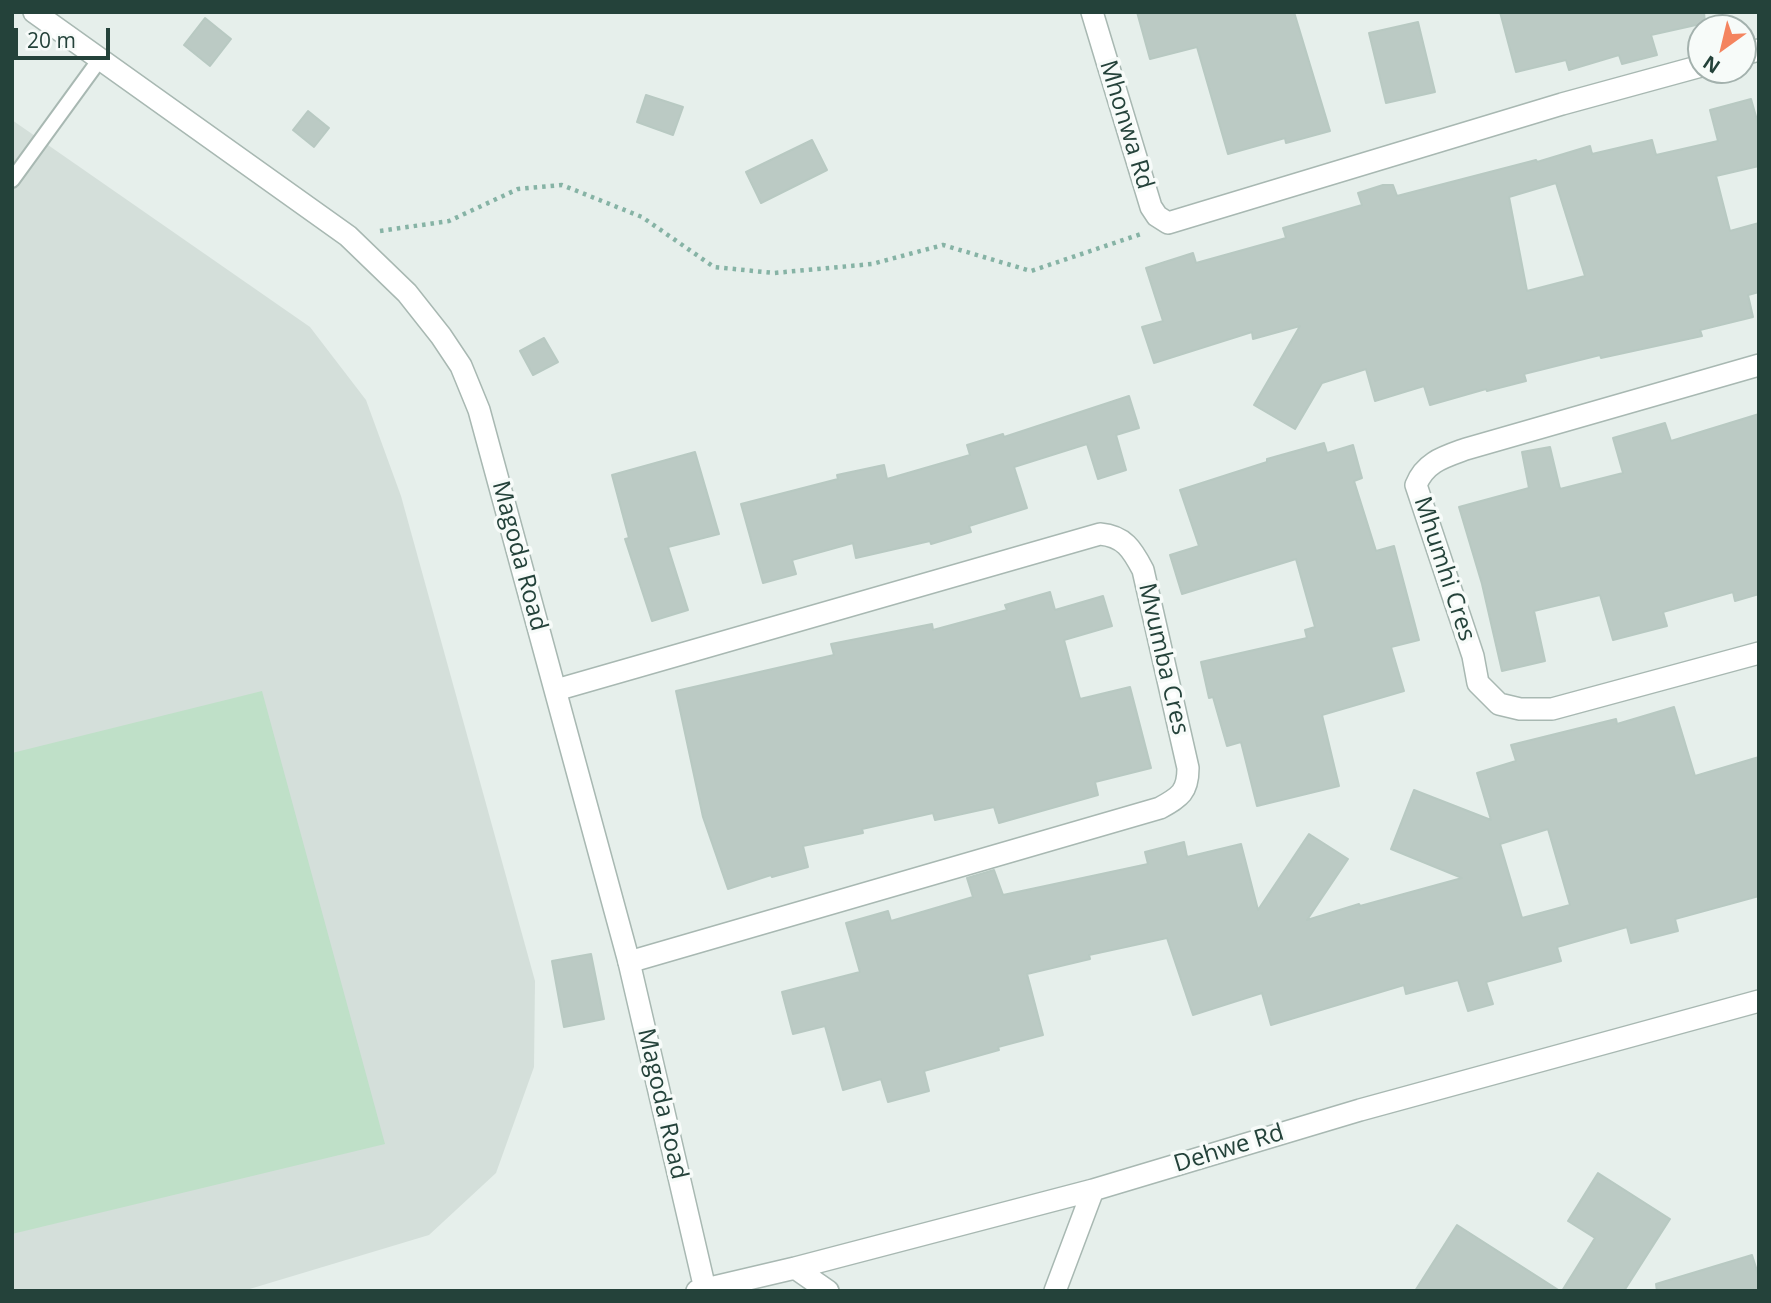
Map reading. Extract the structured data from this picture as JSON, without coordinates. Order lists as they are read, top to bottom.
{
  "streets": {
    "street": [
      "Mhonwa Rd",
      "Magoda Road",
      "Mhumhi Cres",
      "Mvumba Cres",
      "Dehwe Rd"
    ]
  },
  "crossings": [
    ["Magoda Road", "Mvumba Cres"],
    ["Magoda Road", "Dehwe Rd"]
  ],
  "scale_bar": "20 m",
  "north": "bottom left"
}
